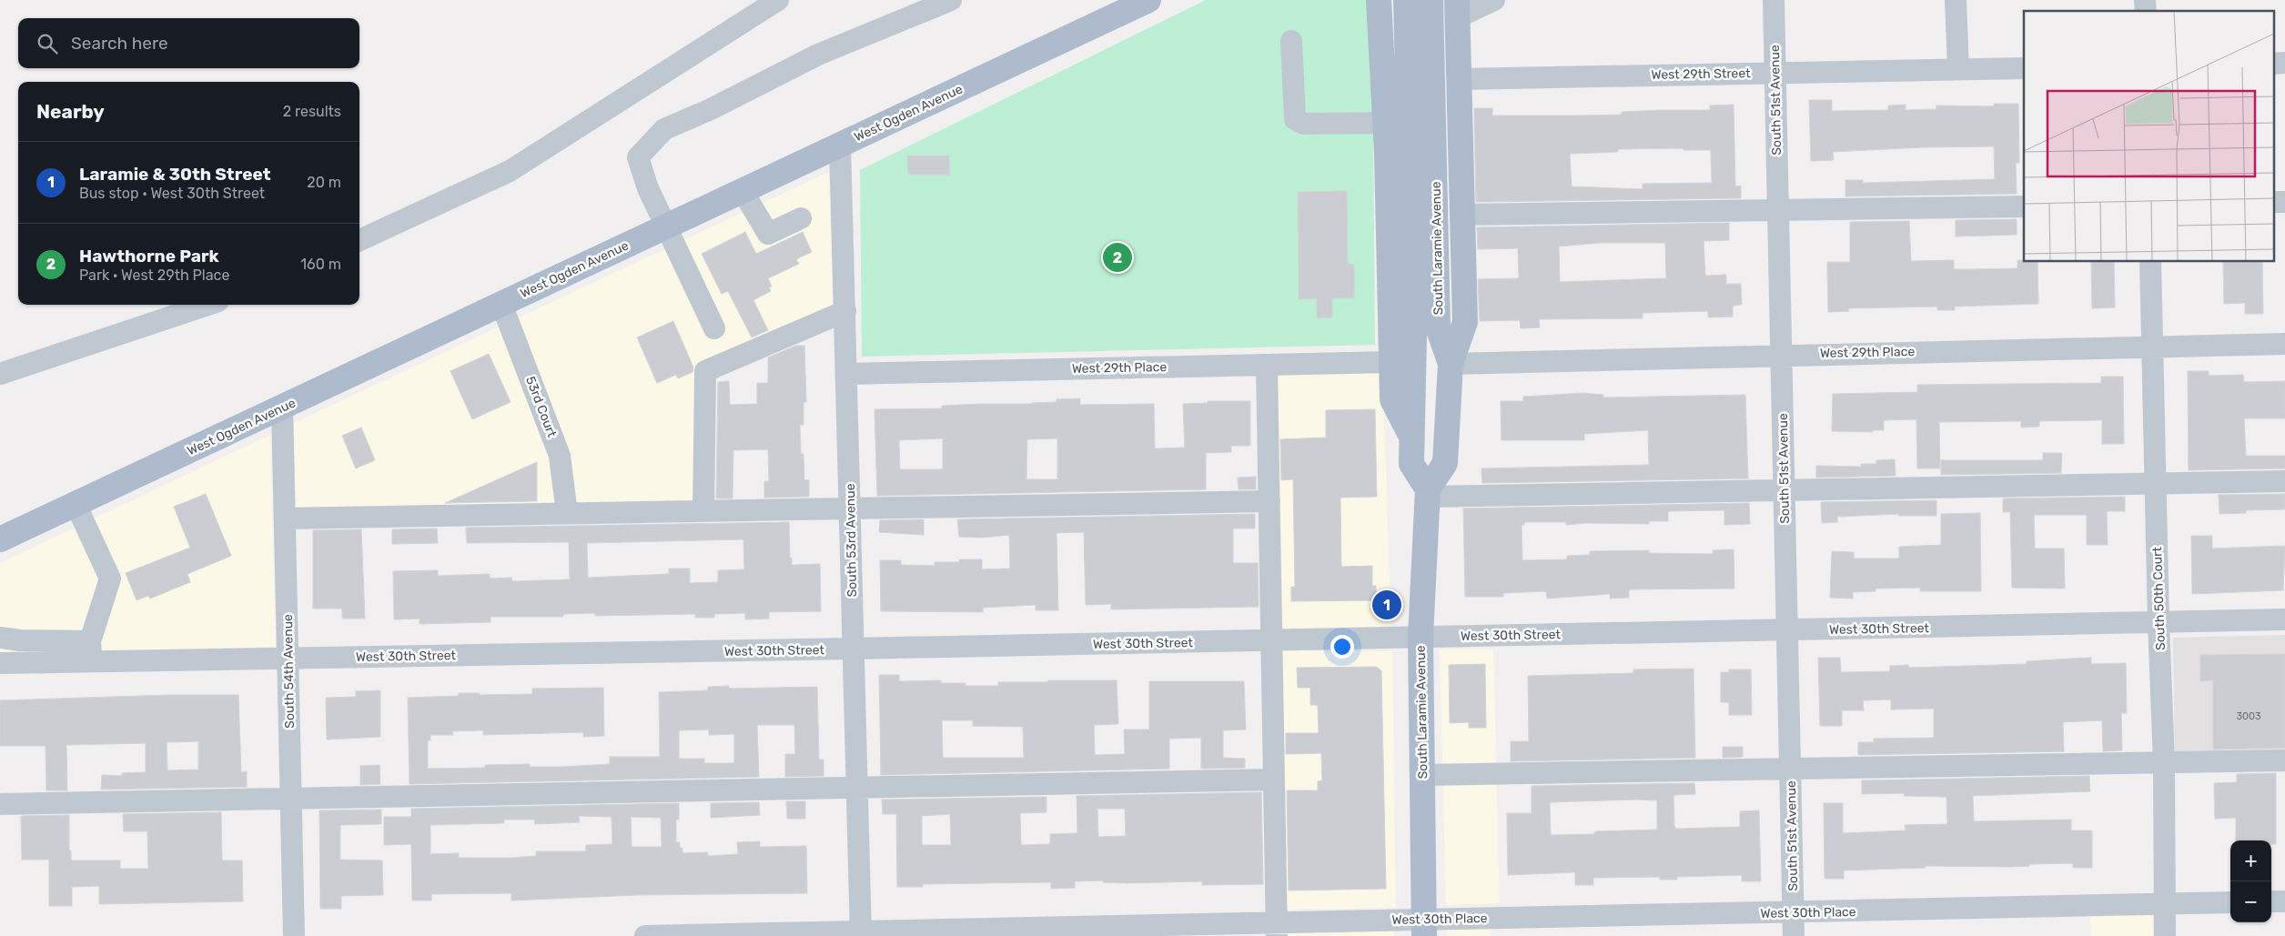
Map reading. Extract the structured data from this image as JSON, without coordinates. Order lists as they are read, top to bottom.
{
  "streets": {
    "main road": ["West Ogden Avenue", "South Laramie Avenue"],
    "street": [
      "West 29th Street",
      "South 51st Avenue",
      "West 29th Place",
      "53rd Court",
      "South 53rd Avenue",
      "South 50th Court",
      "West 30th Street",
      "South 54th Avenue",
      "West 30th Place"
    ]
  },
  "crossings": [
    ["West 29th Street", "South 51st Avenue"],
    ["South 51st Avenue", "West 29th Place"],
    ["South 51st Avenue", "West 30th Street"],
    ["South 51st Avenue", "West 30th Place"],
    ["West Ogden Avenue", "53rd Court"],
    ["West Ogden Avenue", "South 53rd Avenue"],
    ["West Ogden Avenue", "South 54th Avenue"],
    ["South Laramie Avenue", "West 29th Place"],
    ["South Laramie Avenue", "West 30th Street"],
    ["South Laramie Avenue", "West 30th Place"],
    ["West 29th Place", "South 53rd Avenue"],
    ["West 29th Place", "South 50th Court"],
    ["South 53rd Avenue", "West 30th Street"],
    ["South 53rd Avenue", "West 30th Place"],
    ["South 50th Court", "West 30th Street"],
    ["South 50th Court", "West 30th Place"],
    ["West 30th Street", "South 54th Avenue"]
  ],
  "house_numbers": ["3003"],
  "page": {
    "search": "Search here",
    "heading": ["Nearby", "2 results"],
    "list": [
      {
        "mark": "1",
        "name": "Laramie & 30th Street",
        "note": "Bus stop · West 30th Street",
        "value": "20 m"
      },
      {
        "mark": "2",
        "name": "Hawthorne Park",
        "note": "Park · West 29th Place",
        "value": "160 m"
      }
    ],
    "pins": ["2", "1"],
    "map_buttons": ["+", "−"]
  }
}
